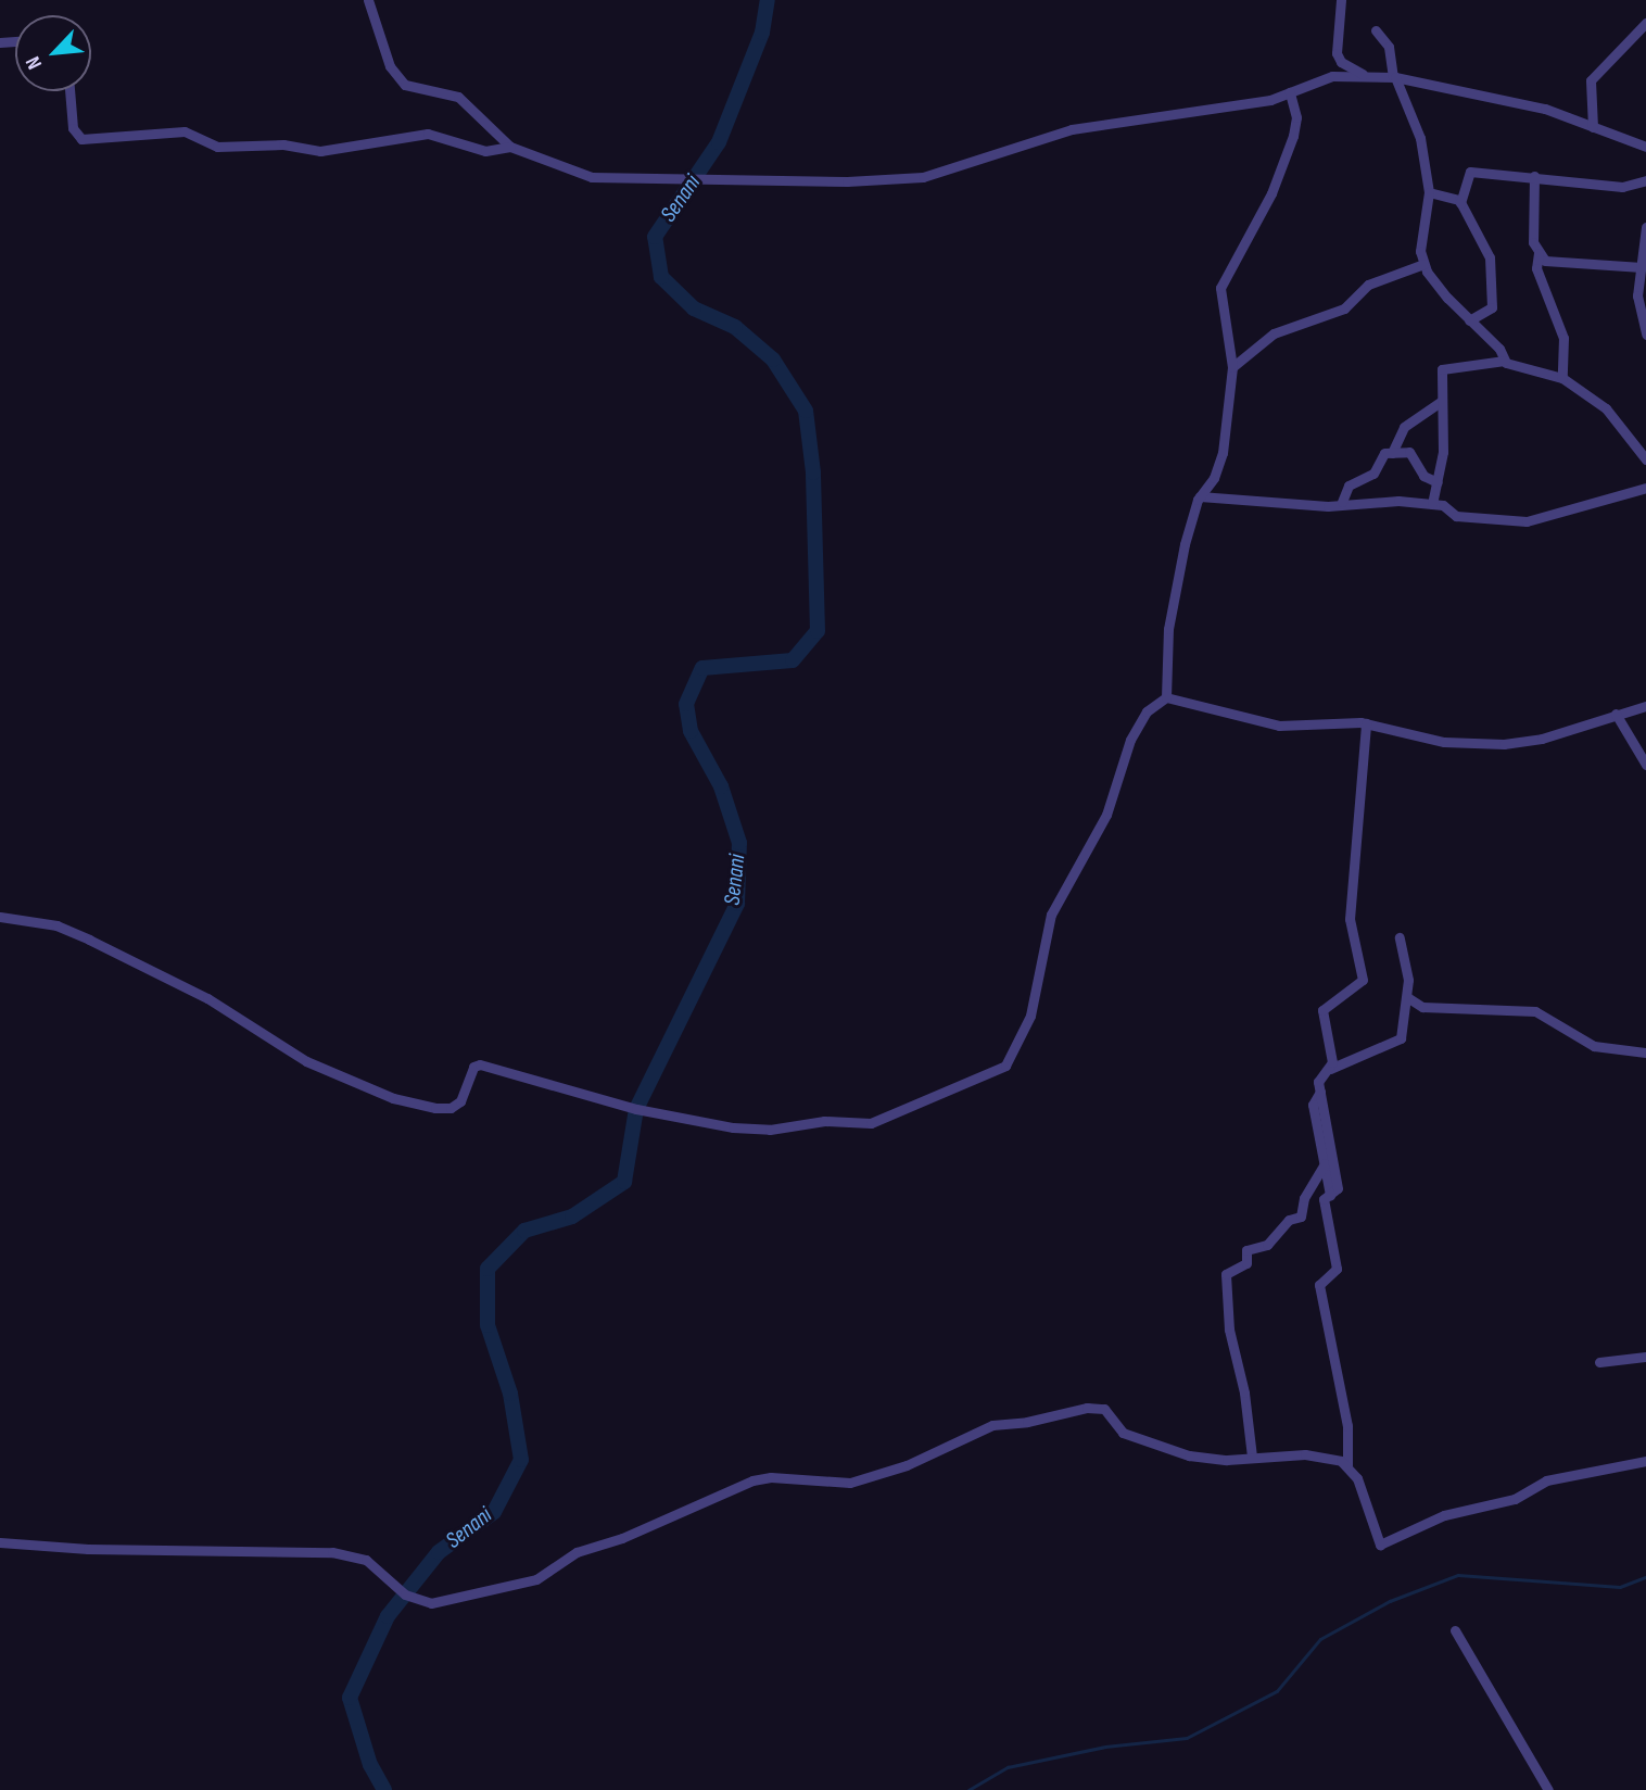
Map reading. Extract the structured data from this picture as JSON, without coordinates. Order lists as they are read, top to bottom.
{
  "water": ["Senani"],
  "north": "bottom left"
}
